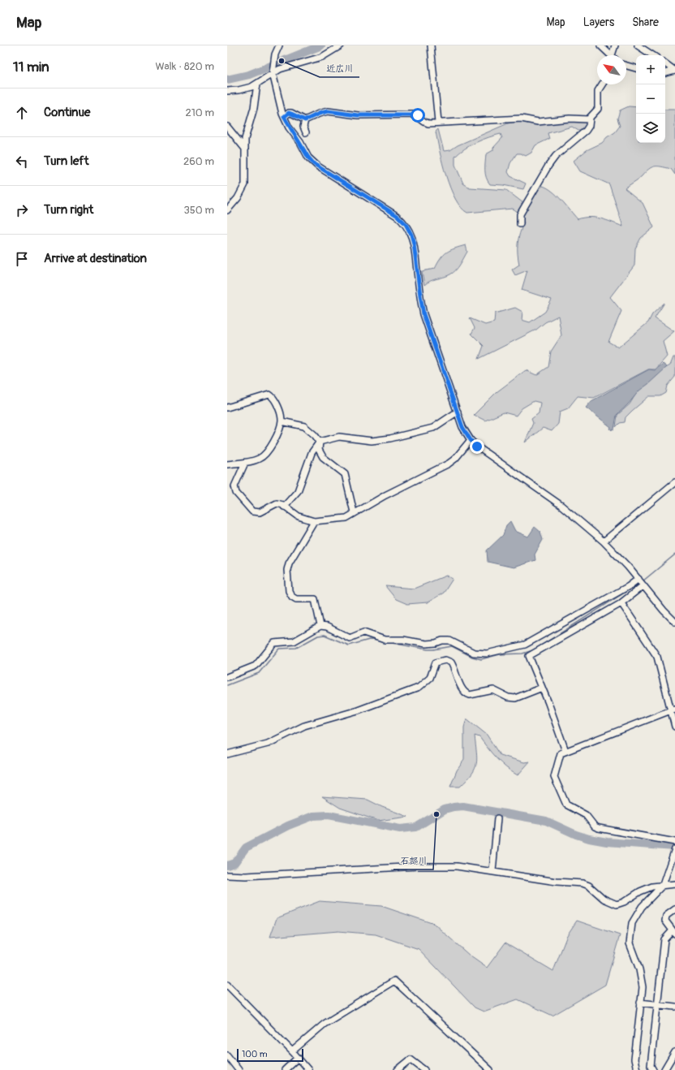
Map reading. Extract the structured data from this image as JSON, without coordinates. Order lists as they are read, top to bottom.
{
  "places": ["近広川", "石部川"],
  "scale_bar": "100 m",
  "north": "top left",
  "page": {
    "header": "Map",
    "nav": ["Map", "Layers", "Share"],
    "heading": ["11 min", "Walk · 820 m"],
    "map_buttons": ["+", "−"],
    "list": [
      ["Continue", "210 m"],
      ["Turn left", "260 m"],
      ["Turn right", "350 m"],
      "Arrive at destination"
    ],
    "scale": "100 m"
  }
}
